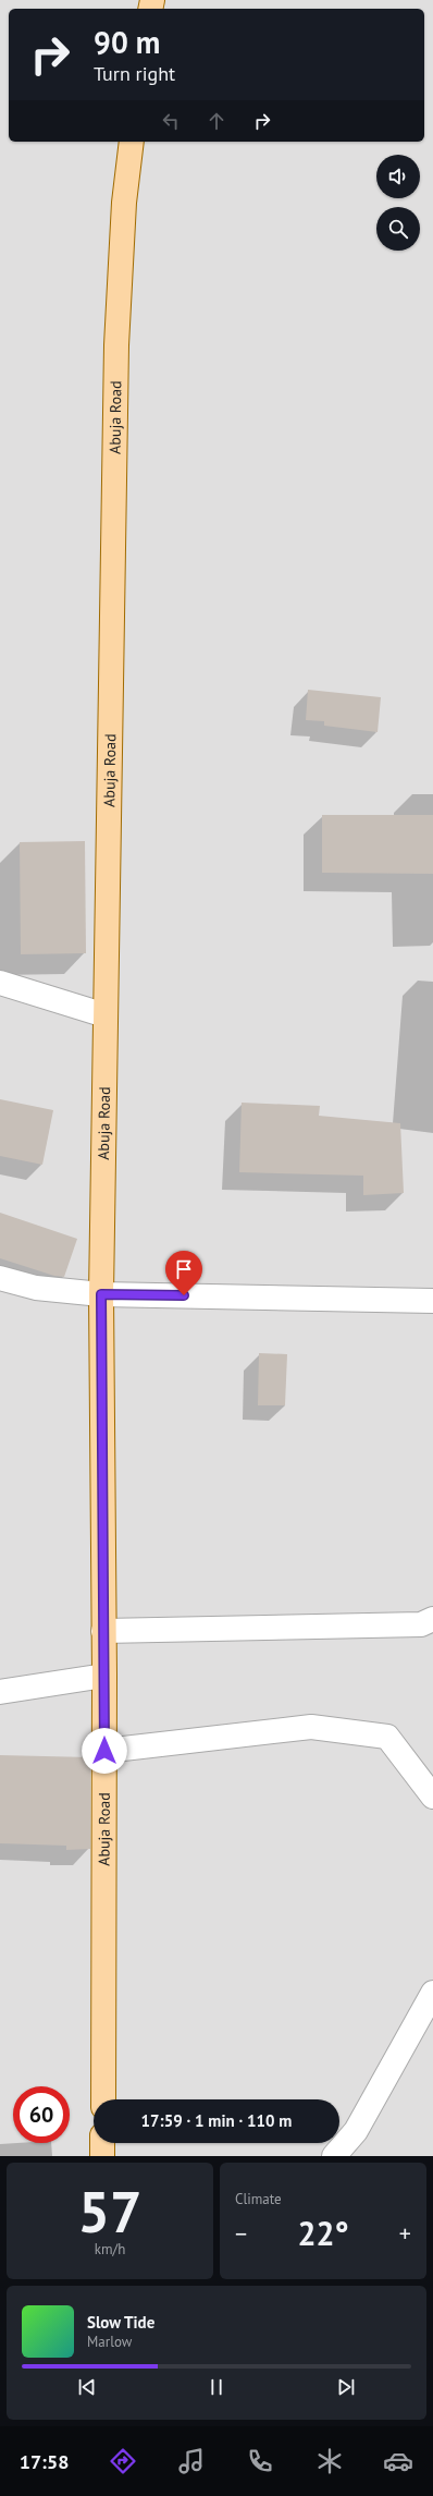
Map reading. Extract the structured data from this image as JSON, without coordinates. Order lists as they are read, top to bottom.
{
  "streets": {
    "main road": ["Abuja Road"]
  },
  "page": {
    "turn": ["90 m", "Turn right"],
    "limit": "60",
    "trip": "17:59 · 1 min · 110 m",
    "tile": [
      ["57", "km/h"],
      "Climate"
    ],
    "heat": ["−", "22°", "+"],
    "song": ["Slow Tide", "Marlow"],
    "tabs": "17:58"
  }
}
